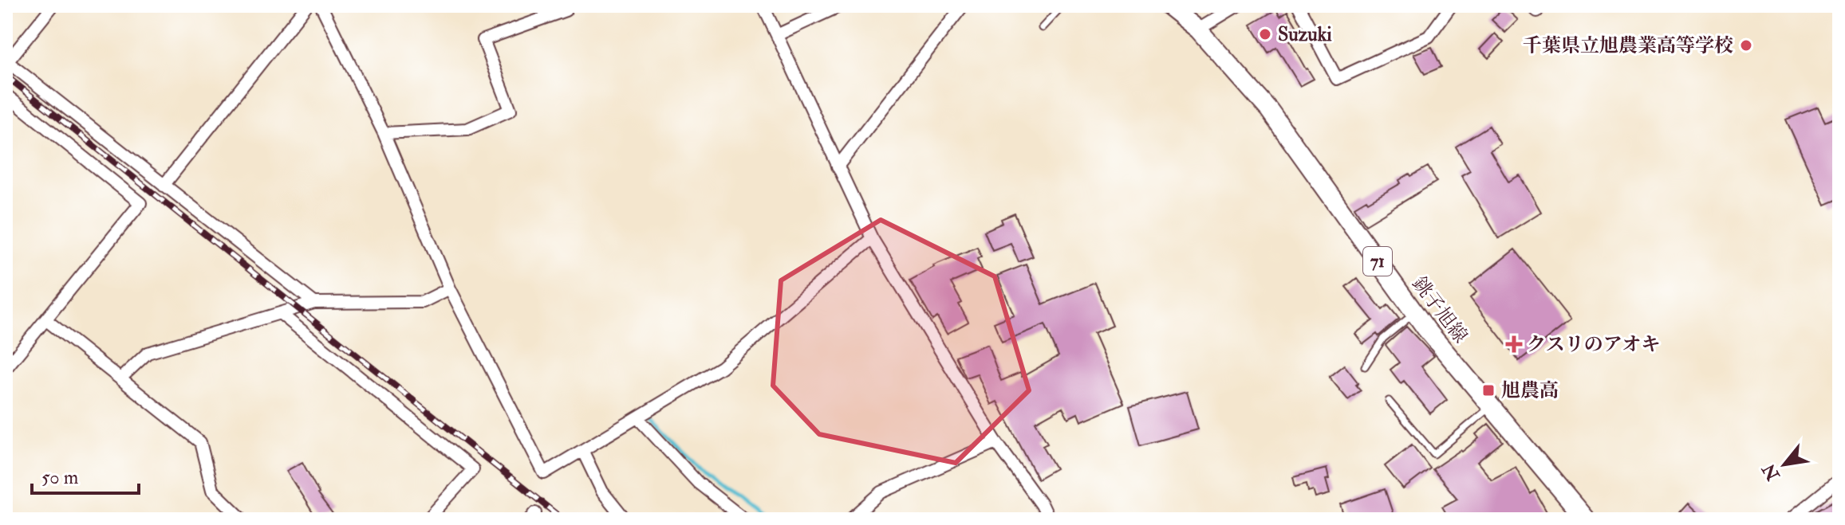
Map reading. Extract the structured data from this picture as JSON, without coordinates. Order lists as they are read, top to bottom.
{
  "streets": {
    "main road": ["71", "銚子旭線"]
  },
  "places": {
    "other": ["Suzuki", "千葉県立旭農業高等学校"],
    "health": ["クスリのアオキ"],
    "transit": ["旭農高"]
  },
  "scale_bar": "50 m",
  "north": "bottom left"
}
